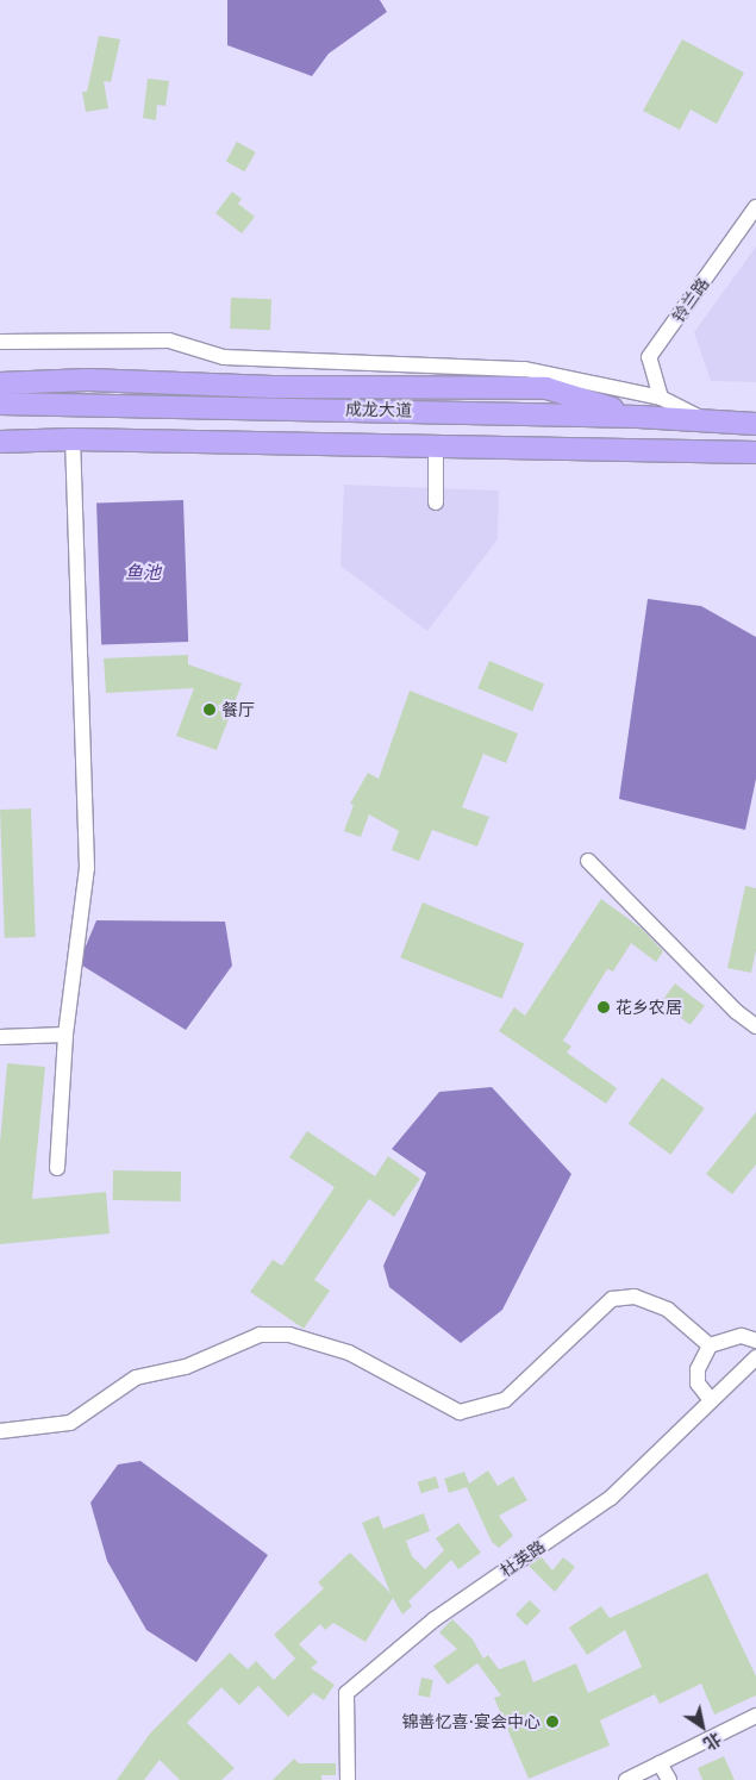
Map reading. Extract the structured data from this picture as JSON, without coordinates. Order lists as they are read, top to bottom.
{
  "streets": {
    "highway": ["成龙大道"],
    "street": ["铃兰路", "杜英路"]
  },
  "water": ["鱼池"],
  "places": ["餐厅", "花乡农居", "锦善忆喜·宴会中心"],
  "north": "bottom right"
}
